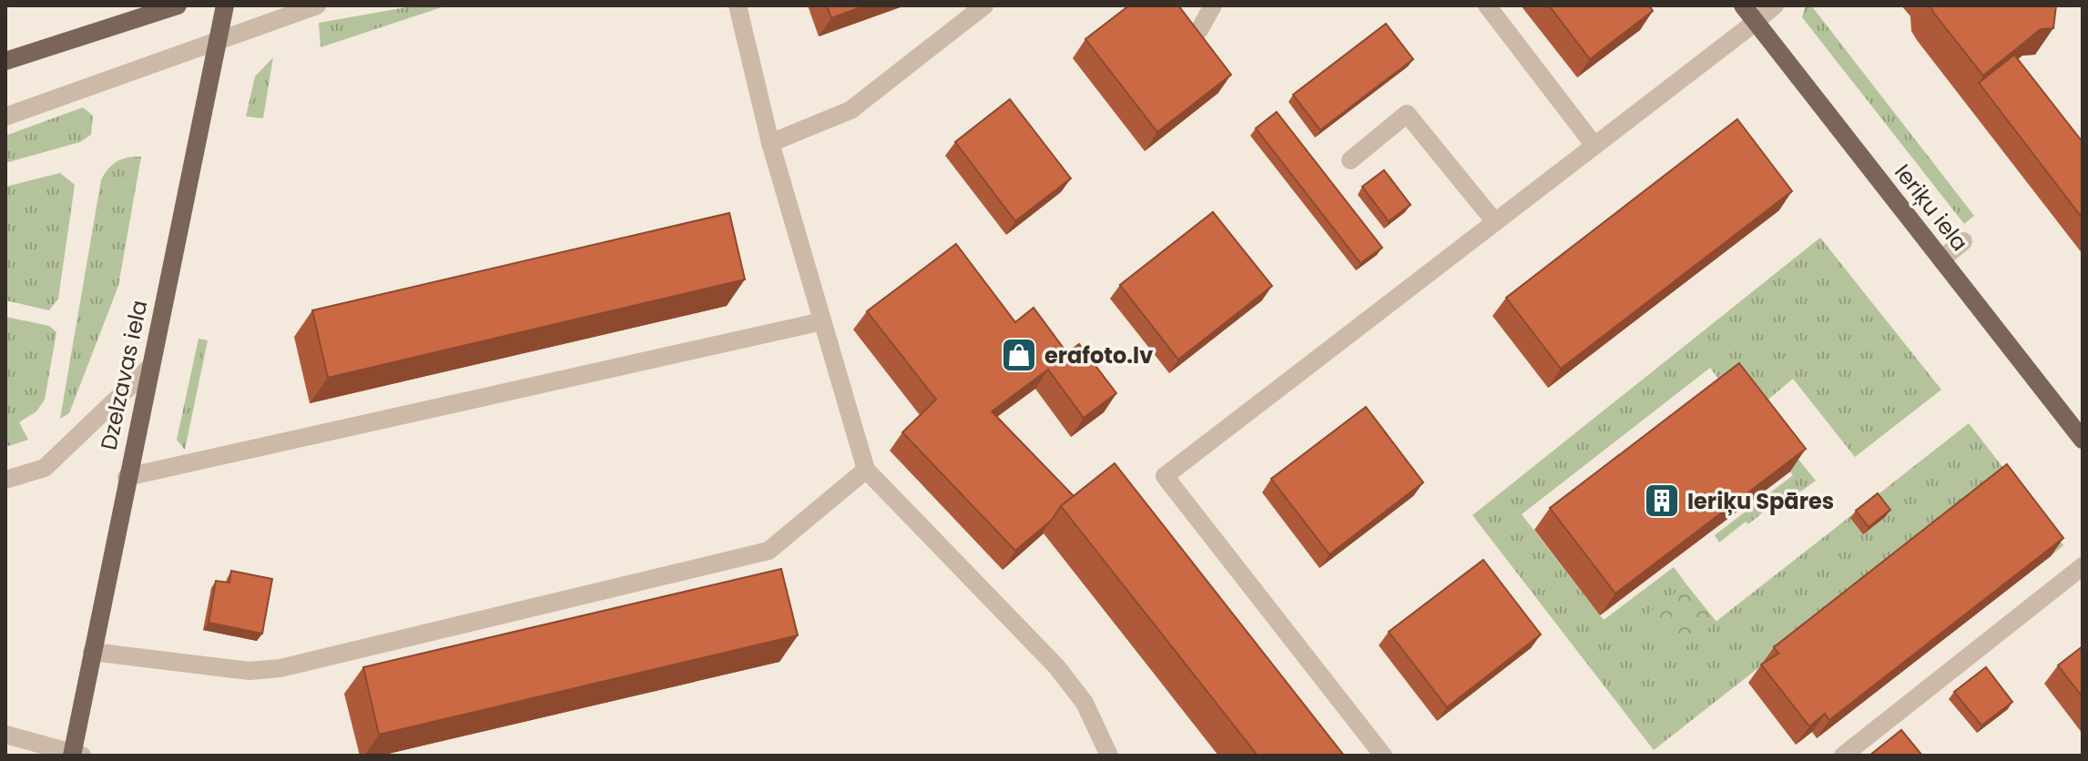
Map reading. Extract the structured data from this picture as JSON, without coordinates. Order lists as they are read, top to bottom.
{
  "streets": {
    "main road": ["Ieriķu iela", "Dzelzavas iela"]
  },
  "places": {
    "shop": ["erafoto.lv"],
    "building": ["Ieriķu Spāres"]
  }
}
